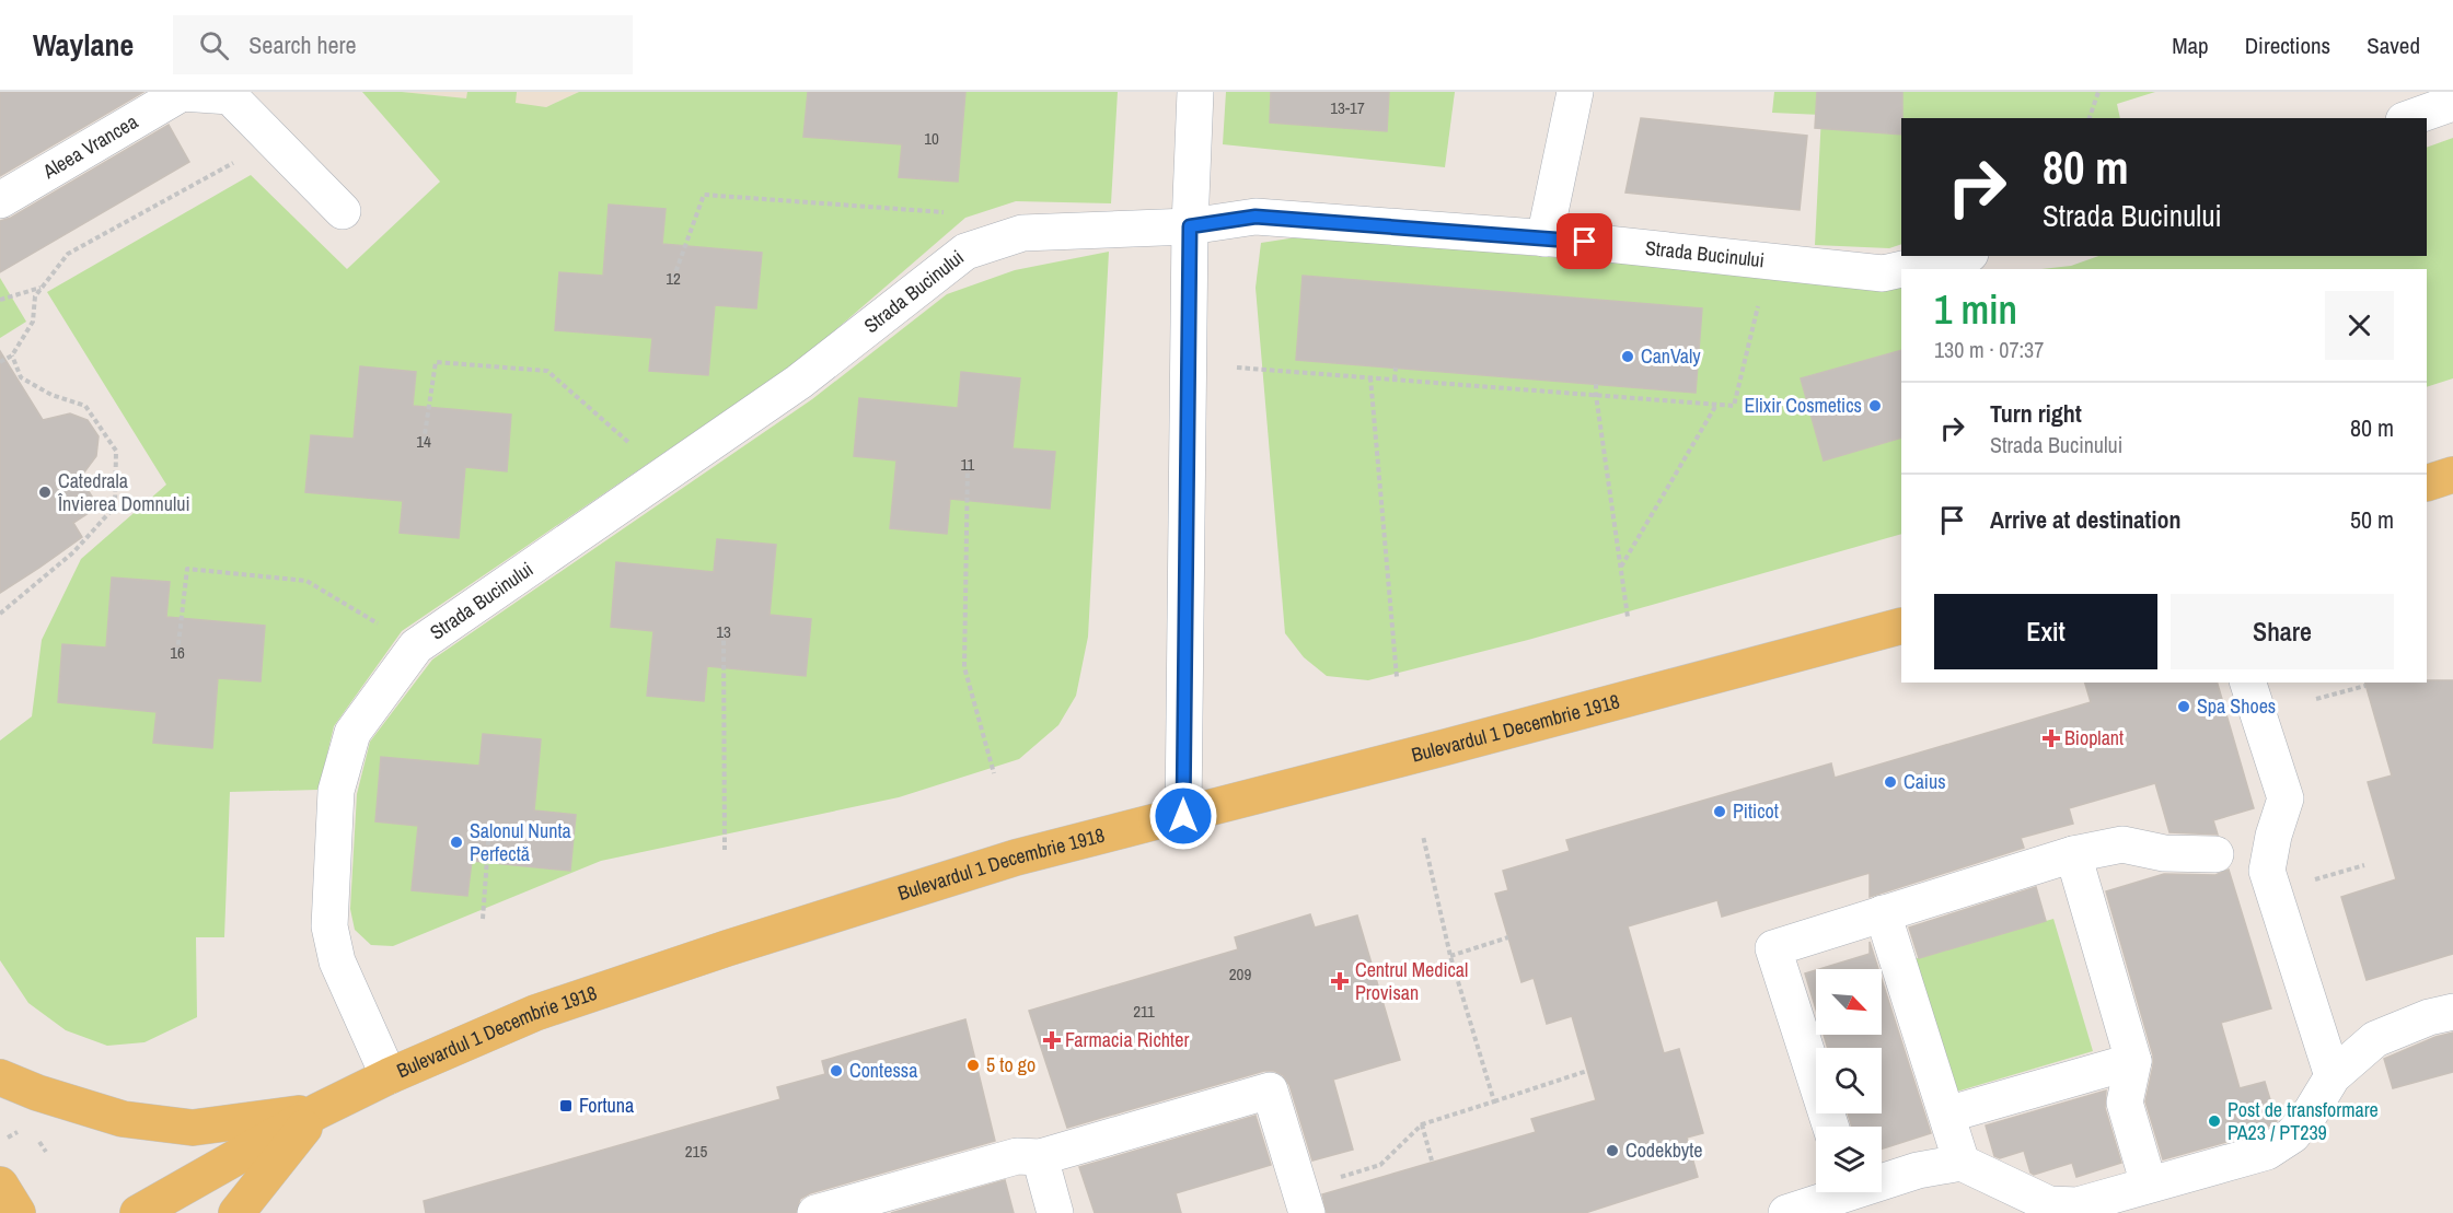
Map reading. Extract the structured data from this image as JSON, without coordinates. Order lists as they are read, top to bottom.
{
  "streets": {
    "main road": ["Bulevardul 1 Decembrie 1918"],
    "street": ["Aleea Vrancea", "Strada Bucinului"]
  },
  "crossings": [
    ["Strada Bucinului", "Bulevardul 1 Decembrie 1918"]
  ],
  "places": {
    "other": [
      "CanValy",
      "Elixir Cosmetics",
      "Catedrala Învierea Domnului",
      "Spa Shoes",
      "Caius",
      "Piticot",
      "Salonul Nunta Perfectă",
      "5 to go",
      "Contessa",
      "Post de transformare PA23 / PT239",
      "Codekbyte"
    ],
    "health": ["Bioplant", "Centrul Medical Provisan", "Farmacia Richter"],
    "transit": ["Fortuna"]
  },
  "house_numbers": [
    "13-17",
    "10",
    "12",
    "14",
    "11",
    "13",
    "16",
    "209",
    "211",
    "215"
  ],
  "north": "bottom right",
  "page": {
    "header": "Waylane",
    "search": "Search here",
    "nav": ["Map", "Directions", "Saved"],
    "turn": ["80 m", "Strada Bucinului"],
    "heading": ["1 min", "130 m · 07:37"],
    "list": [
      {
        "name": "Turn right",
        "note": "Strada Bucinului",
        "value": "80 m"
      },
      {
        "name": "Arrive at destination",
        "value": "50 m"
      }
    ],
    "buttons": ["Exit", "Share"]
  }
}
